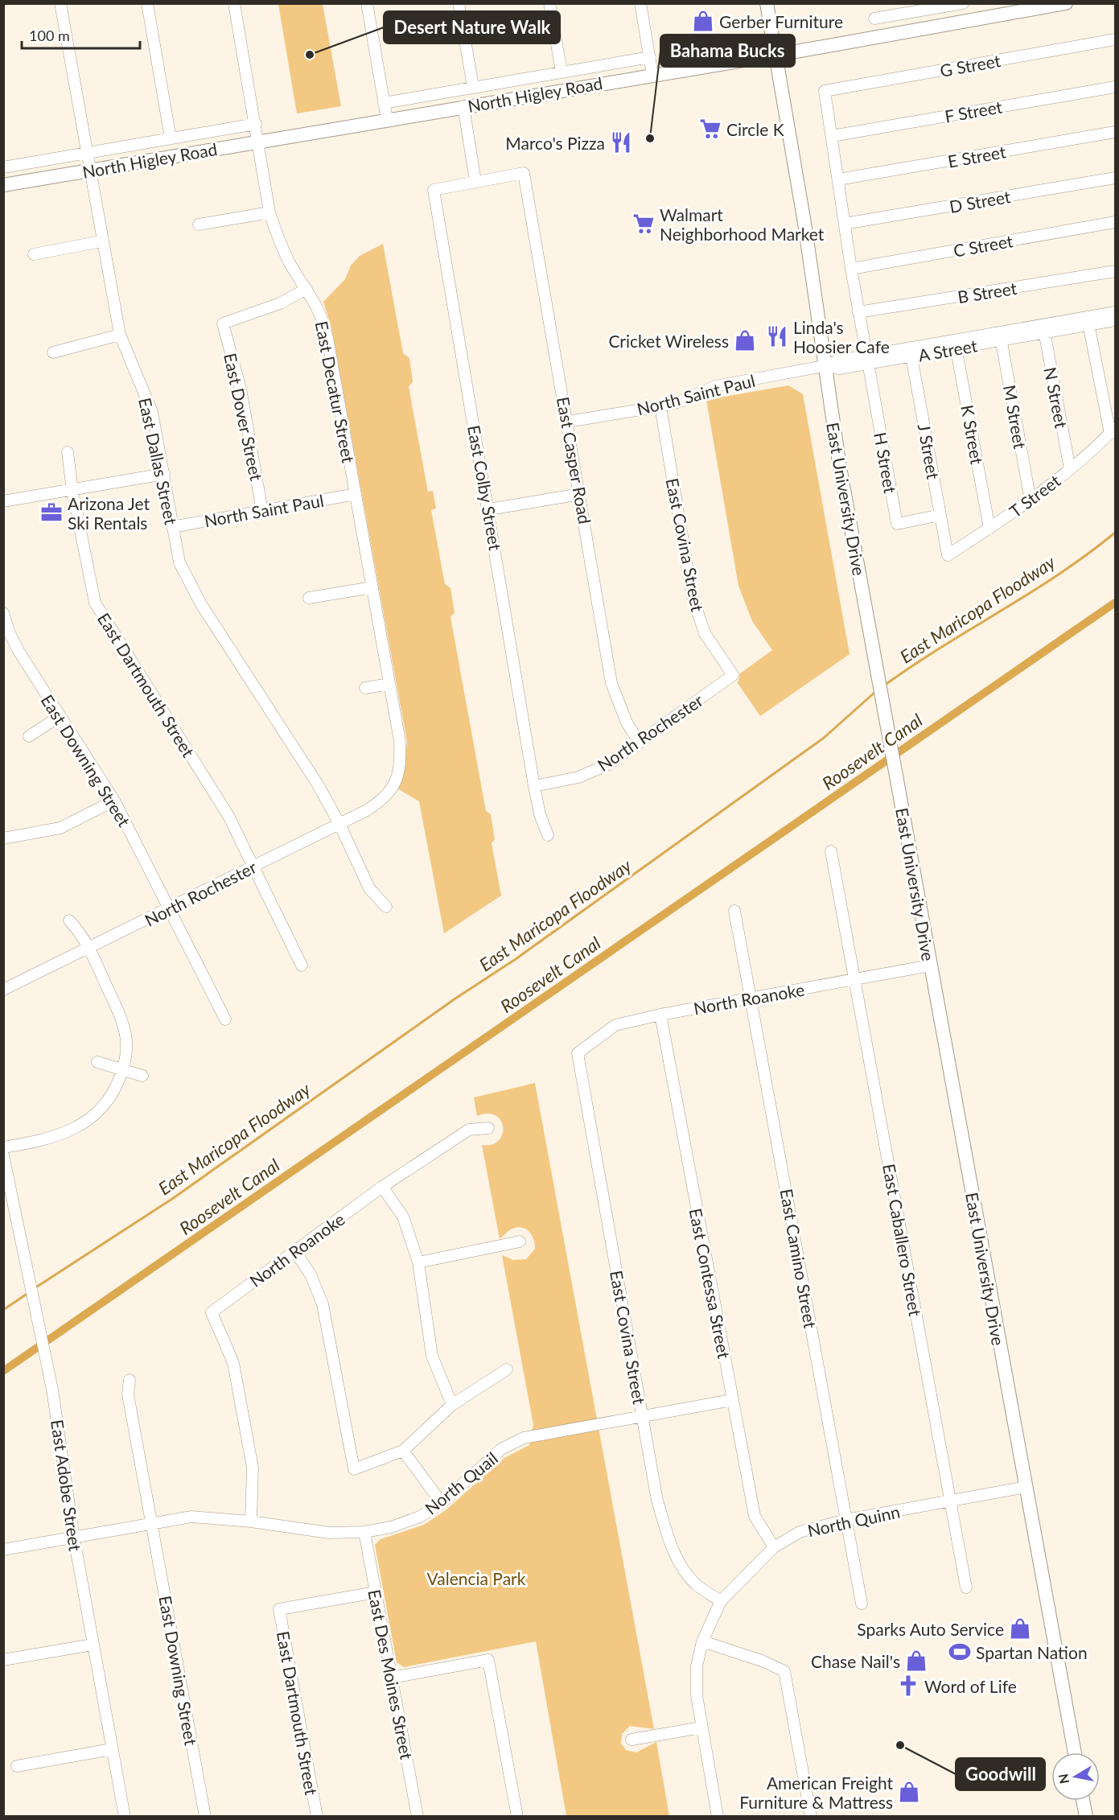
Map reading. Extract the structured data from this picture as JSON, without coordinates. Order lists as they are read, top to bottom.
{
  "streets": {
    "main road": ["North Higley Road", "East University Drive"],
    "street": [
      "G Street",
      "F Street",
      "E Street",
      "D Street",
      "C Street",
      "B Street",
      "A Street",
      "East Decatur Street",
      "North Saint Paul",
      "N Street",
      "East Dover Street",
      "M Street",
      "K Street",
      "J Street",
      "East Casper Road",
      "East Dallas Street",
      "H Street",
      "East Colby Street",
      "T Street",
      "East Covina Street",
      "East Dartmouth Street",
      "North Rochester",
      "East Downing Street",
      "North Roanoke",
      "East Caballero Street",
      "East Camino Street",
      "East Contessa Street",
      "North Quail",
      "East Adobe Street",
      "North Quinn",
      "East Des Moines Street"
    ]
  },
  "crossings": [
    ["G Street", "F Street"],
    ["North Higley Road", "East Decatur Street"],
    ["North Higley Road", "East Dallas Street"],
    ["North Higley Road", "East University Drive"],
    ["A Street", "North Saint Paul"],
    ["A Street", "N Street"],
    ["A Street", "M Street"],
    ["A Street", "K Street"],
    ["A Street", "J Street"],
    ["A Street", "H Street"],
    ["A Street", "East University Drive"],
    ["East Decatur Street", "North Saint Paul"],
    ["East Decatur Street", "East Dover Street"],
    ["East Decatur Street", "North Rochester"],
    ["North Saint Paul", "East Dover Street"],
    ["North Saint Paul", "East Casper Road"],
    ["North Saint Paul", "East Dallas Street"],
    ["North Saint Paul", "East University Drive"],
    ["North Saint Paul", "East Covina Street"],
    ["N Street", "T Street"],
    ["M Street", "T Street"],
    ["K Street", "T Street"],
    ["J Street", "H Street"],
    ["J Street", "T Street"],
    ["East Casper Road", "East Colby Street"],
    ["East Casper Road", "North Rochester"],
    ["East Dallas Street", "North Rochester"],
    ["East Colby Street", "North Rochester"],
    ["East University Drive", "North Roanoke"],
    ["East University Drive", "North Quinn"],
    ["East Covina Street", "North Rochester"],
    ["East Covina Street", "North Roanoke"],
    ["East Covina Street", "North Quail"],
    ["East Covina Street", "North Quinn"],
    ["East Dartmouth Street", "North Rochester"],
    ["East Dartmouth Street", "East Des Moines Street"],
    ["North Rochester", "East Downing Street"],
    ["East Downing Street", "North Quail"],
    ["North Roanoke", "East Caballero Street"],
    ["North Roanoke", "East Camino Street"],
    ["North Roanoke", "East Contessa Street"],
    ["North Roanoke", "North Quail"],
    ["East Caballero Street", "North Quinn"],
    ["East Camino Street", "North Quinn"],
    ["East Contessa Street", "North Quail"],
    ["East Contessa Street", "North Quinn"],
    ["North Quail", "East Adobe Street"],
    ["North Quail", "East Des Moines Street"]
  ],
  "water": ["East Maricopa Floodway", "Roosevelt Canal"],
  "parks": ["Valencia Park"],
  "places": {
    "shop": [
      "Gerber Furniture",
      "Cricket Wireless",
      "Sparks Auto Service",
      "Chase Nail's",
      "American Freight Furniture & Mattress"
    ],
    "other": ["Desert Nature Walk", "Bahama Bucks", "Goodwill"],
    "supermarket": ["Circle K", "Walmart Neighborhood Market"],
    "restaurant": ["Marco's Pizza", "Linda's Hoosier Cafe"],
    "office": ["Arizona Jet Ski Rentals"],
    "sports": ["Spartan Nation"],
    "church": ["Word of Life"]
  },
  "scale_bar": "100 m",
  "north": "left"
}
